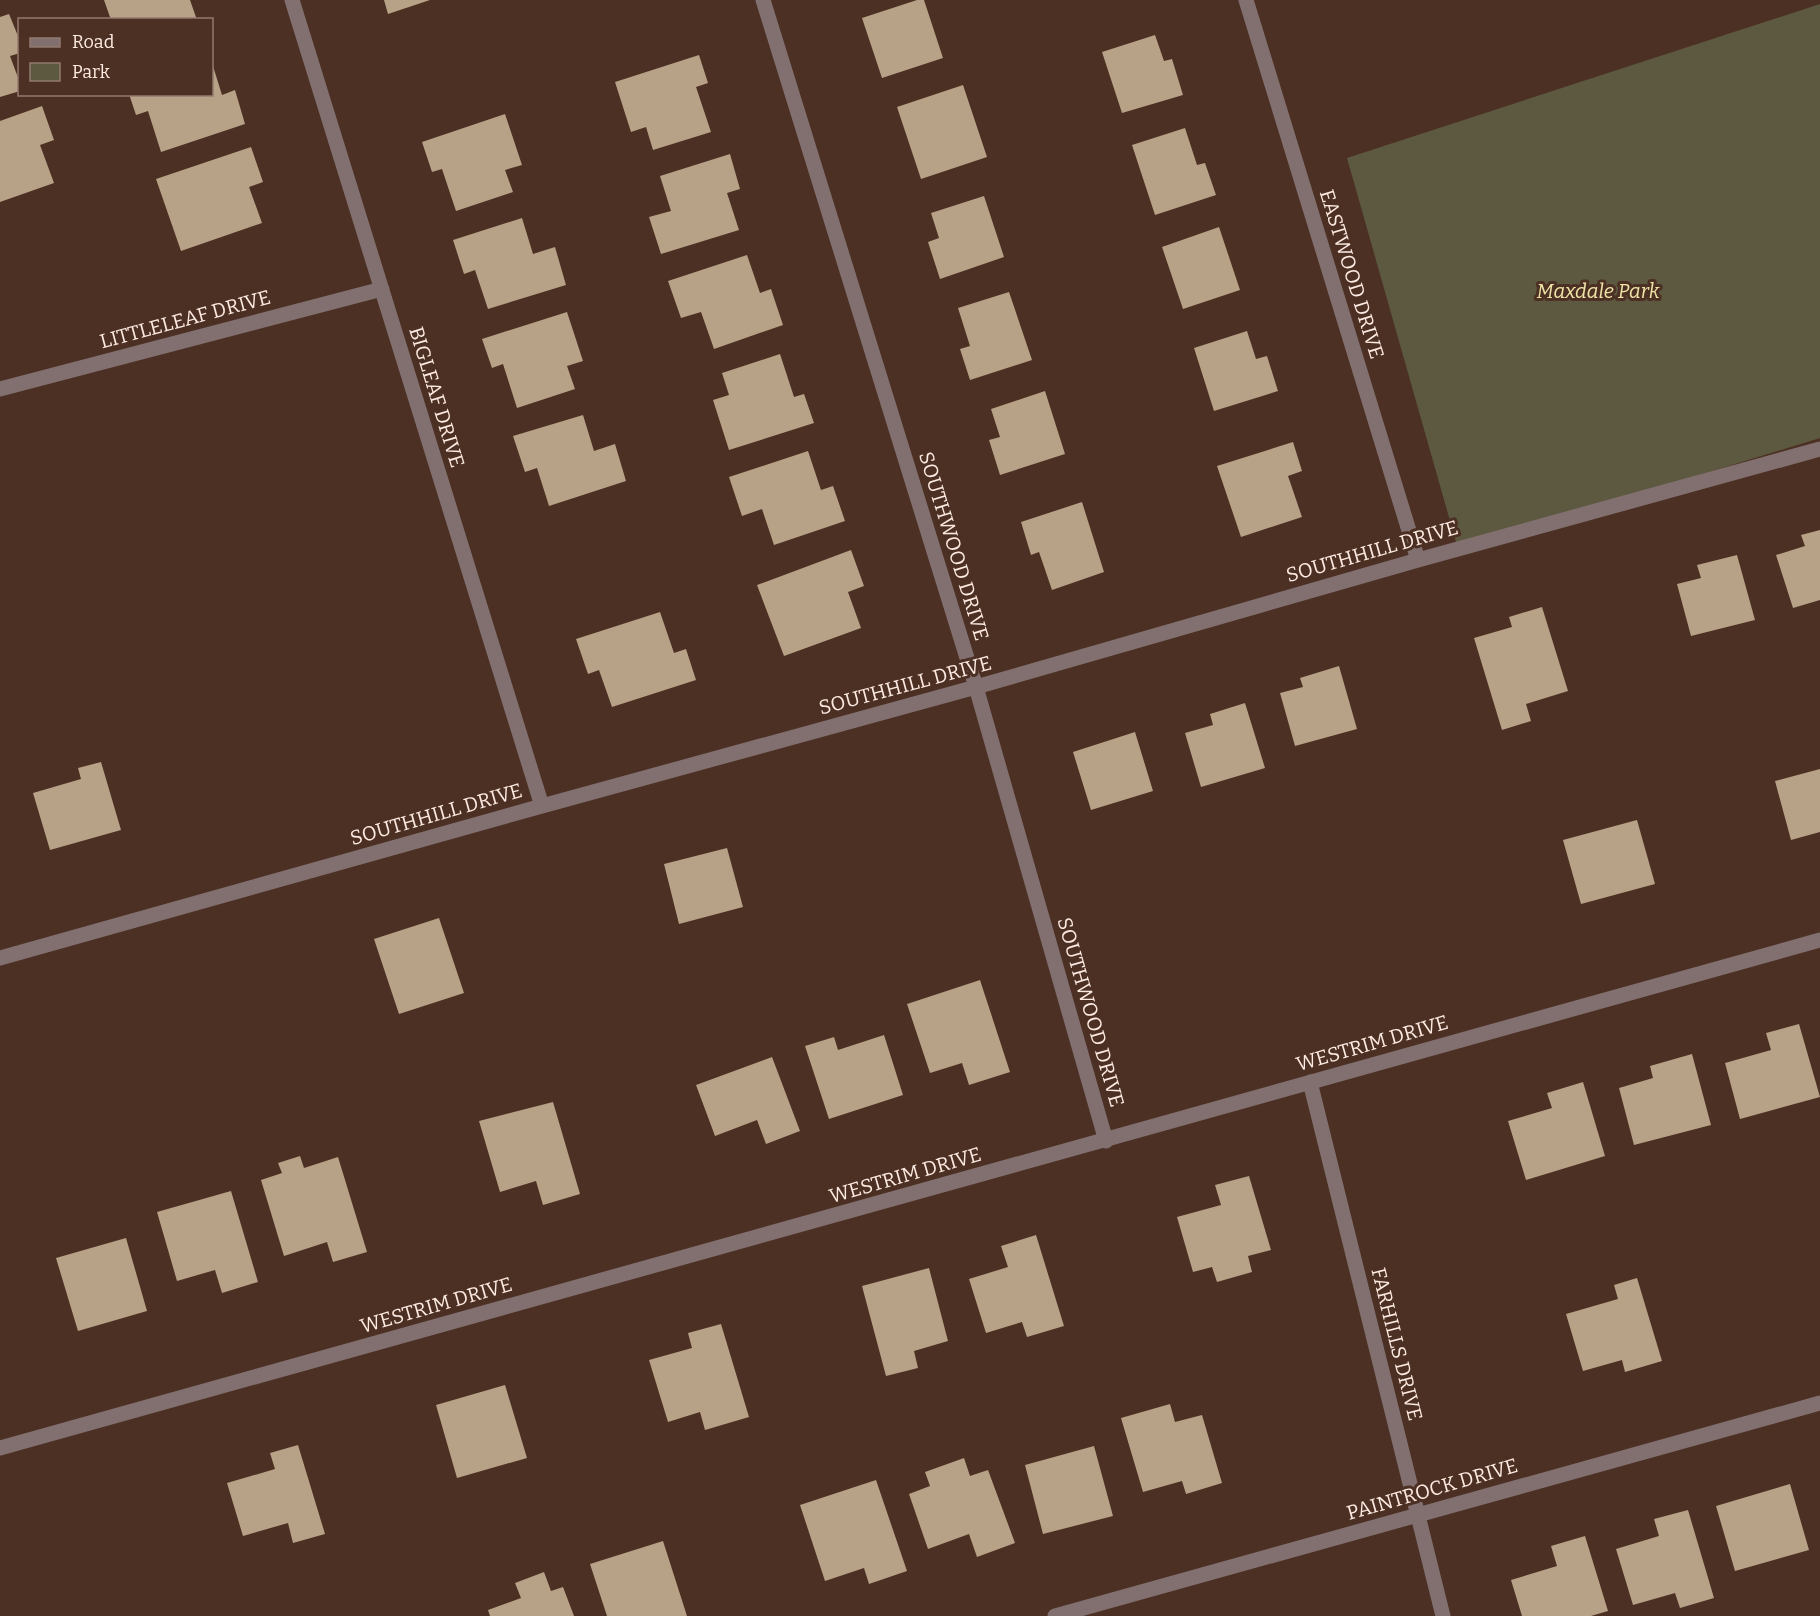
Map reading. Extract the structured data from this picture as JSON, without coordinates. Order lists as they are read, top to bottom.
{
  "streets": {
    "street": [
      "EASTWOOD DRIVE",
      "LITTLELEAF DRIVE",
      "BIGLEAF DRIVE",
      "SOUTHWOOD DRIVE",
      "SOUTHHILL DRIVE",
      "WESTRIM DRIVE",
      "FARHILLS DRIVE",
      "PAINTROCK DRIVE"
    ]
  },
  "crossings": [
    ["EASTWOOD DRIVE", "SOUTHHILL DRIVE"],
    ["LITTLELEAF DRIVE", "BIGLEAF DRIVE"],
    ["BIGLEAF DRIVE", "SOUTHHILL DRIVE"],
    ["SOUTHWOOD DRIVE", "SOUTHHILL DRIVE"],
    ["SOUTHWOOD DRIVE", "WESTRIM DRIVE"],
    ["WESTRIM DRIVE", "FARHILLS DRIVE"],
    ["FARHILLS DRIVE", "PAINTROCK DRIVE"]
  ],
  "parks": ["Maxdale Park"],
  "legend": ["Road", "Park"]
}
